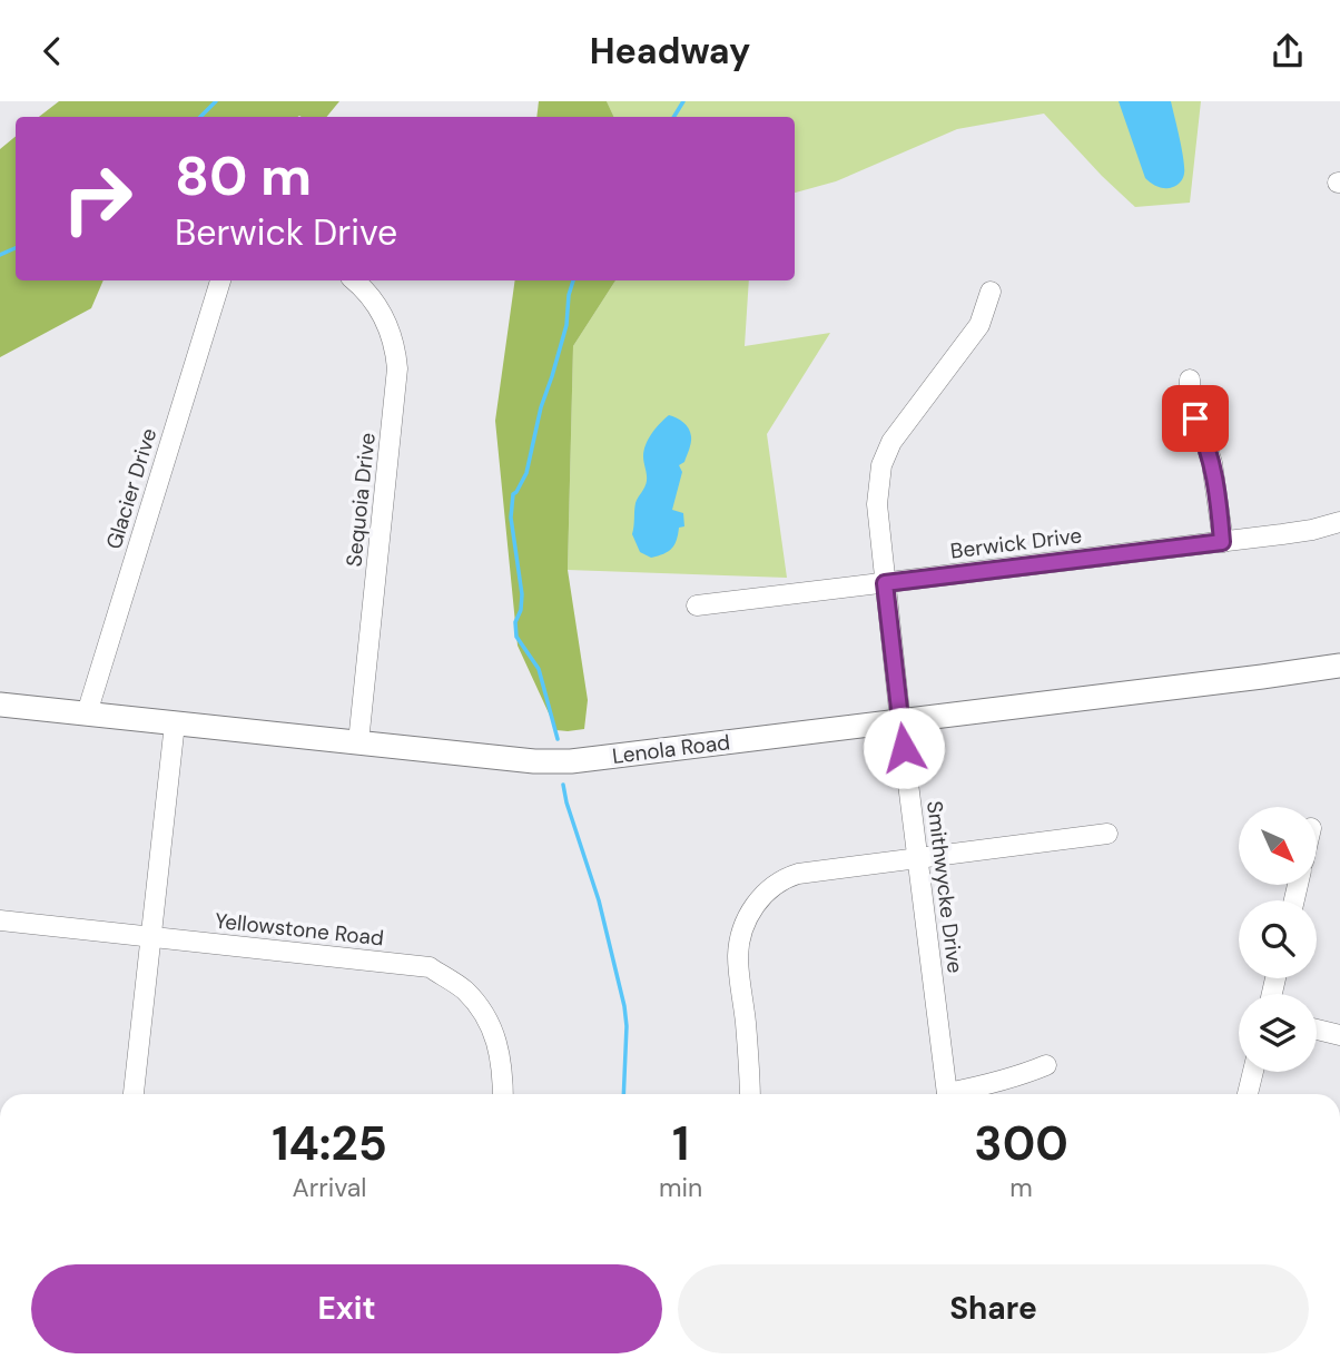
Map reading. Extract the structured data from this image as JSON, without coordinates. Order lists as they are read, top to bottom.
{
  "streets": {
    "main road": ["Lenola Road"],
    "street": [
      "Glacier Drive",
      "Sequoia Drive",
      "Berwick Drive",
      "Smithwycke Drive",
      "Yellowstone Road"
    ]
  },
  "crossings": [
    ["Glacier Drive", "Lenola Road"],
    ["Sequoia Drive", "Lenola Road"],
    ["Berwick Drive", "Smithwycke Drive"],
    ["Lenola Road", "Smithwycke Drive"]
  ],
  "north": "bottom right",
  "page": {
    "header": "Headway",
    "turn": ["80 m", "Berwick Drive"],
    "eta": [
      "14:25",
      "Arrival",
      "1",
      "min",
      "300",
      "m"
    ],
    "buttons": ["Exit", "Share"]
  }
}
